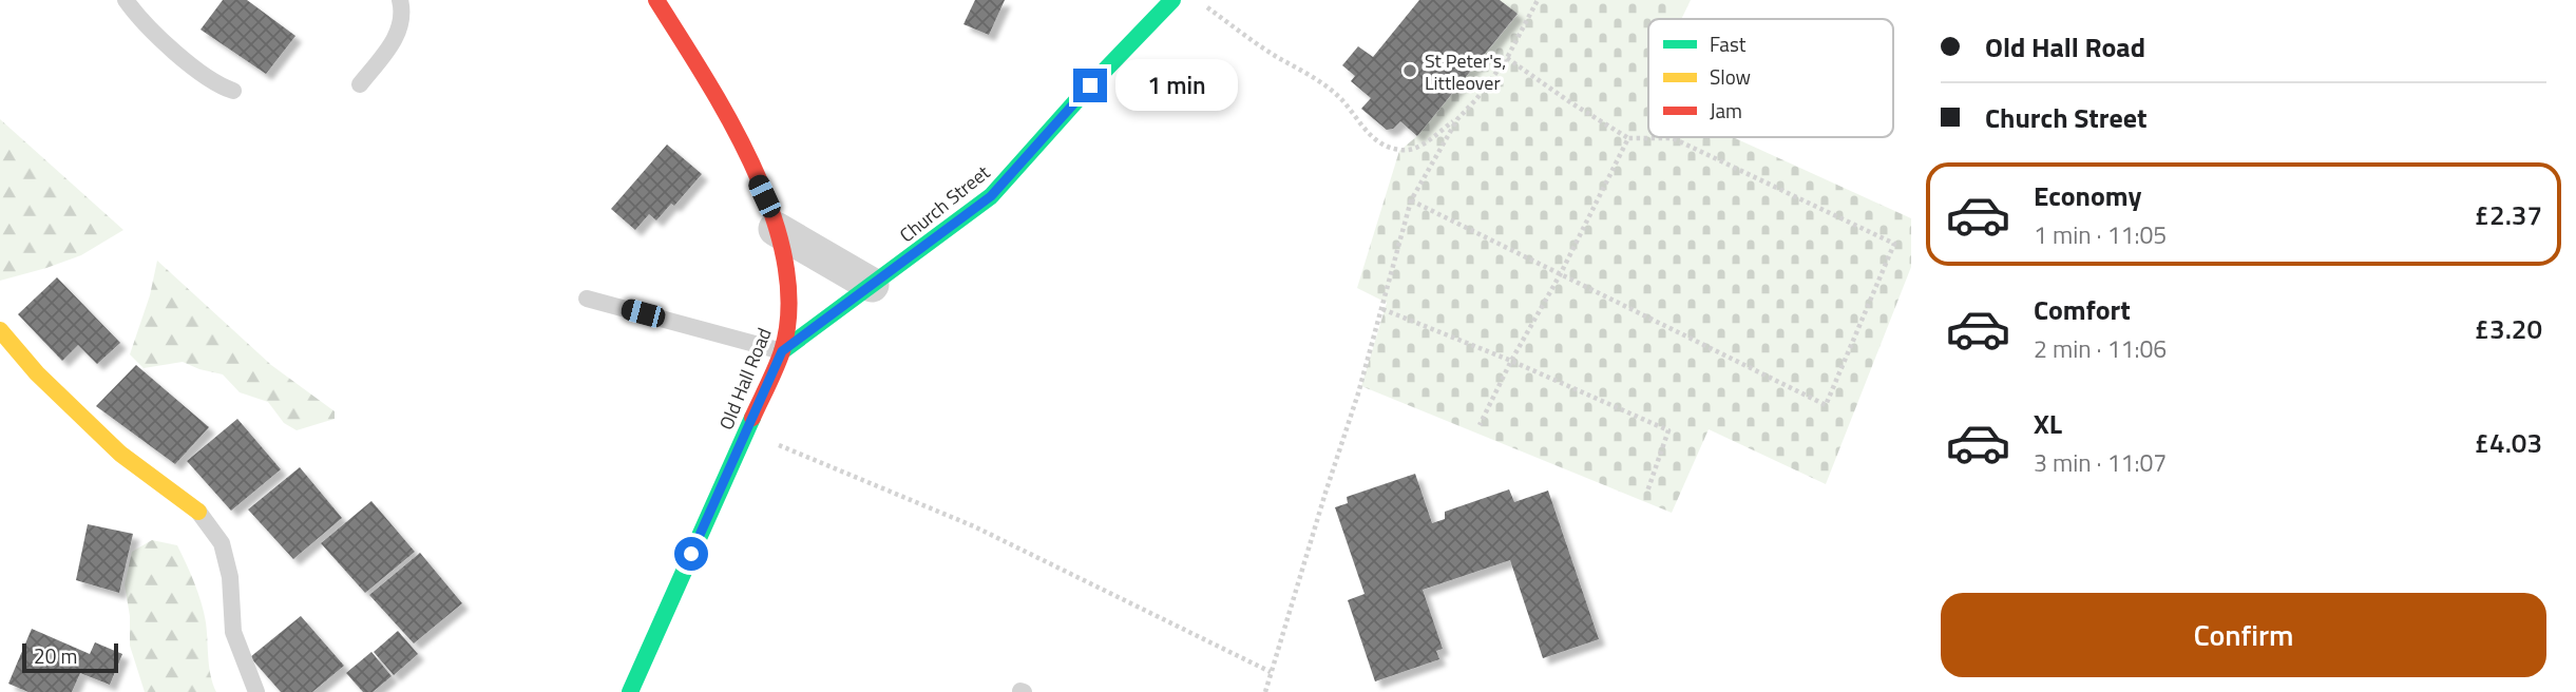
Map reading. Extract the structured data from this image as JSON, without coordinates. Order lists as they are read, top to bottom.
{
  "streets": {
    "street": ["Church Street", "Old Hall Road"]
  },
  "crossings": [
    ["Church Street", "Old Hall Road"]
  ],
  "places": ["St Peter's, Littleover"],
  "legend": ["Fast", "Slow", "Jam"],
  "scale_bar": "20 m",
  "page": {
    "banner": ["Old Hall Road", "Church Street"],
    "bubble": "1 min",
    "list": [
      {
        "name": "Economy",
        "note": "1 min · 11:05",
        "value": "£2.37"
      },
      {
        "name": "Comfort",
        "note": "2 min · 11:06",
        "value": "£3.20"
      },
      {
        "name": "XL",
        "note": "3 min · 11:07",
        "value": "£4.03"
      }
    ],
    "buttons": "Confirm",
    "scale": "20 m"
  }
}
